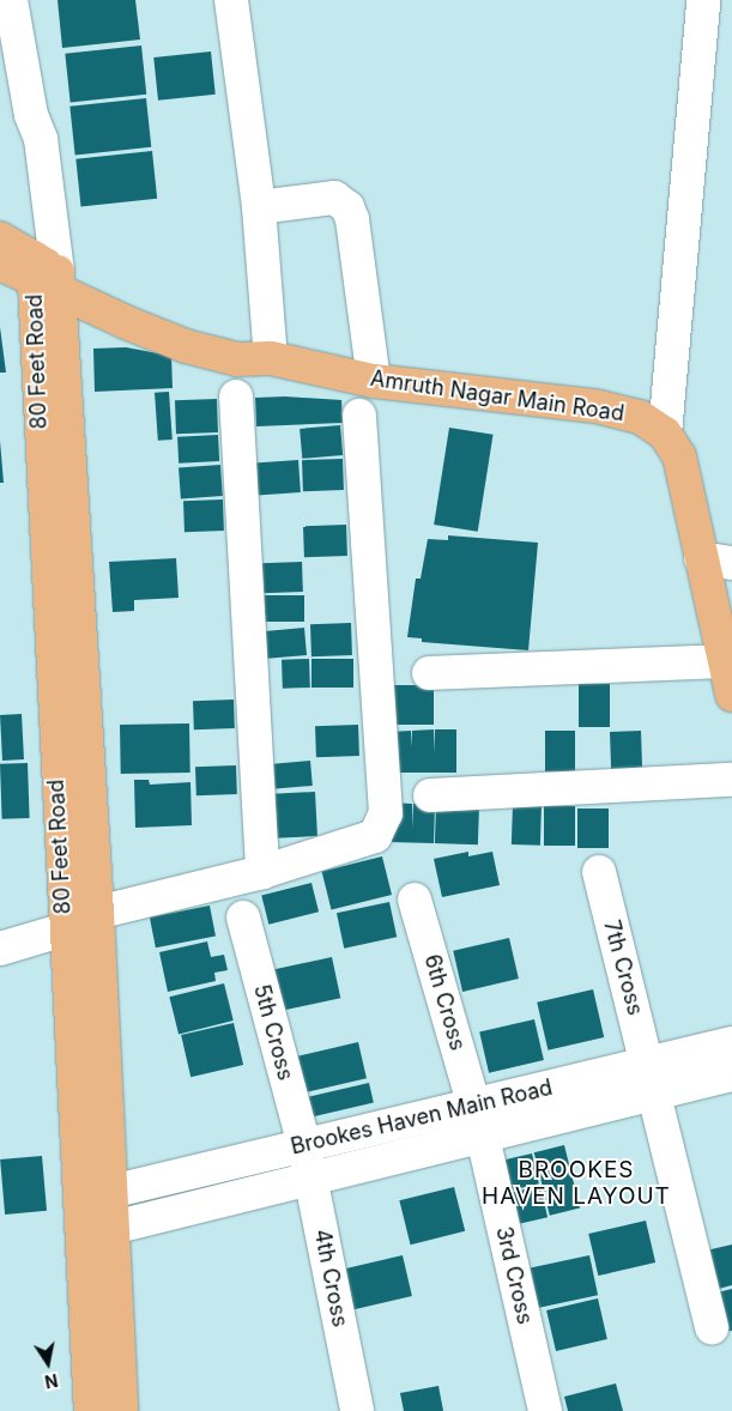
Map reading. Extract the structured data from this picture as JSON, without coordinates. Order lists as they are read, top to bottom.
{
  "streets": {
    "main road": ["80 Feet Road", "Amruth Nagar Main Road"],
    "street": [
      "7th Cross",
      "6th Cross",
      "5th Cross",
      "Brookes Haven Main Road",
      "3rd Cross",
      "4th Cross"
    ]
  },
  "crossings": [
    ["80 Feet Road", "Amruth Nagar Main Road"],
    ["80 Feet Road", "Brookes Haven Main Road"],
    ["7th Cross", "Brookes Haven Main Road"],
    ["6th Cross", "Brookes Haven Main Road"],
    ["6th Cross", "3rd Cross"],
    ["5th Cross", "Brookes Haven Main Road"],
    ["5th Cross", "4th Cross"],
    ["Brookes Haven Main Road", "3rd Cross"],
    ["Brookes Haven Main Road", "4th Cross"]
  ],
  "districts": ["BROOKES HAVEN LAYOUT"],
  "north": "bottom"
}
